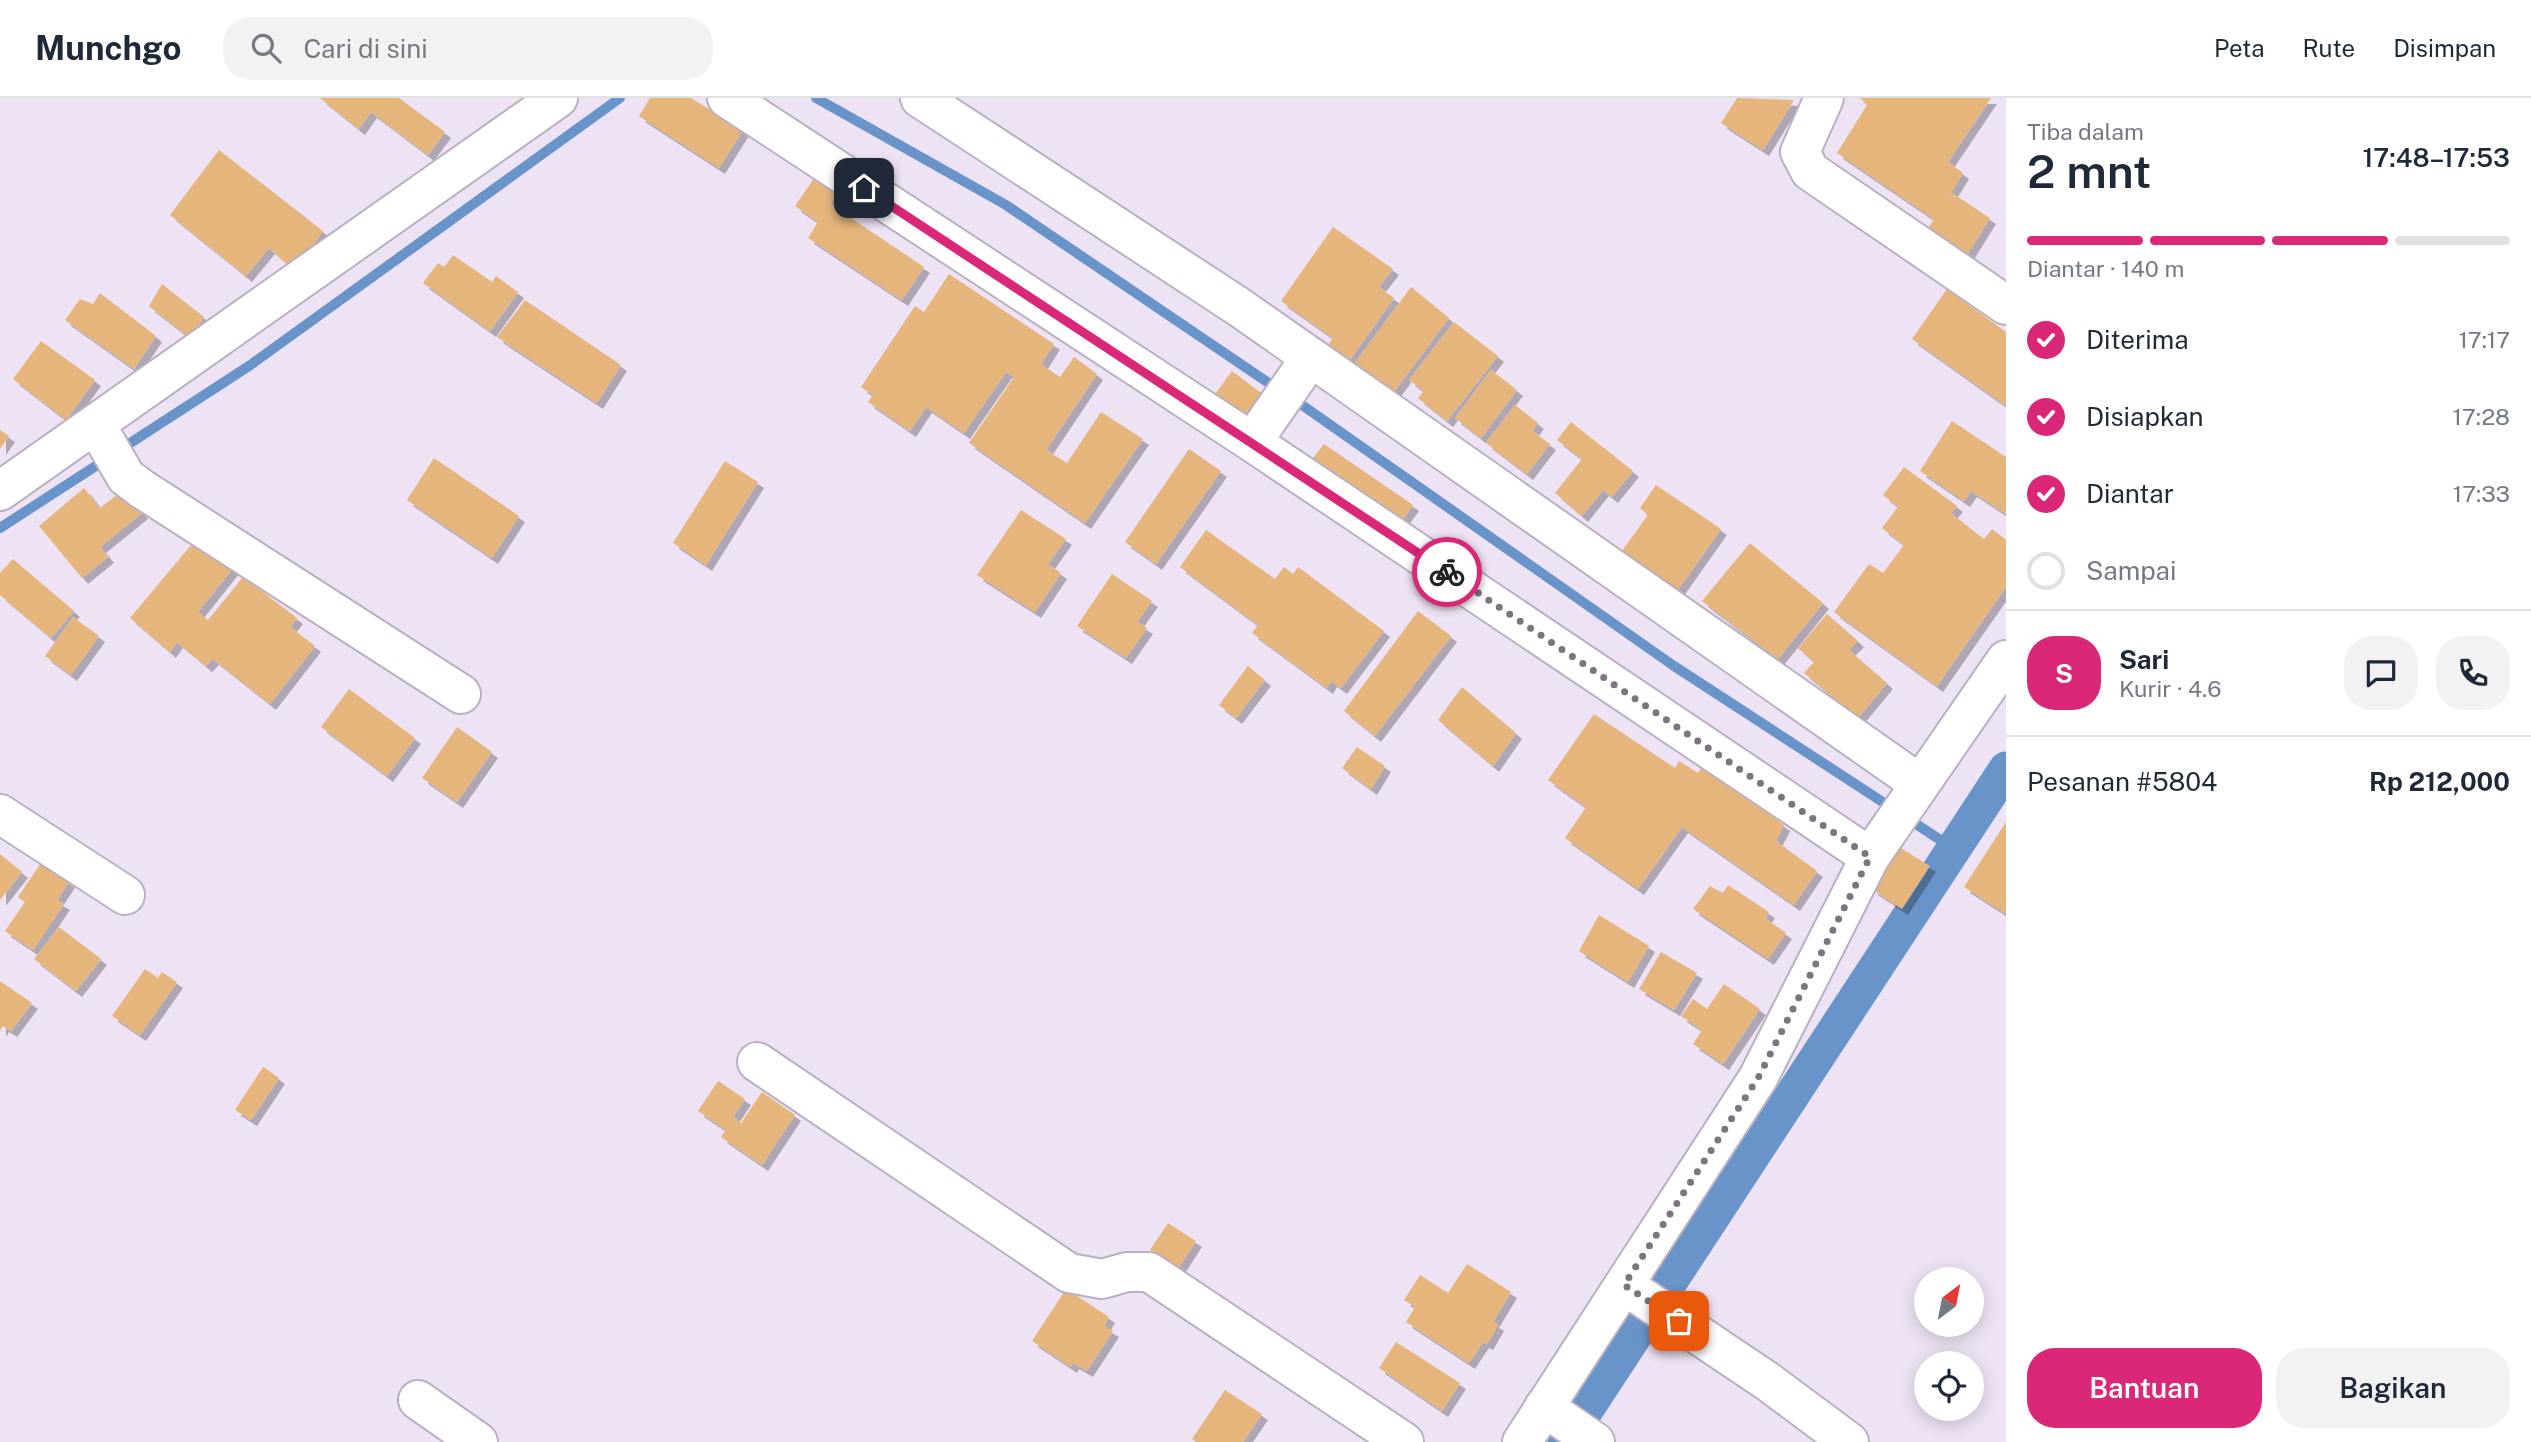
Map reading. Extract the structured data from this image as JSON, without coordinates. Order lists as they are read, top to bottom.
{
  "north": "top right",
  "page": {
    "header": "Munchgo",
    "search": "Cari di sini",
    "nav": ["Peta", "Rute", "Disimpan"],
    "heading": ["2 mnt", "Tiba dalam", "17:48–17:53"],
    "panel": [
      "Sari",
      "Kurir · 4.6",
      "Pesanan #5804",
      "Rp 212,000"
    ],
    "bar": "Diantar · 140 m",
    "list": [
      ["Diterima", "17:17"],
      ["Disiapkan", "17:28"],
      ["Diantar", "17:33"],
      "Sampai"
    ],
    "round": "S",
    "buttons": ["Bantuan", "Bagikan"]
  }
}
